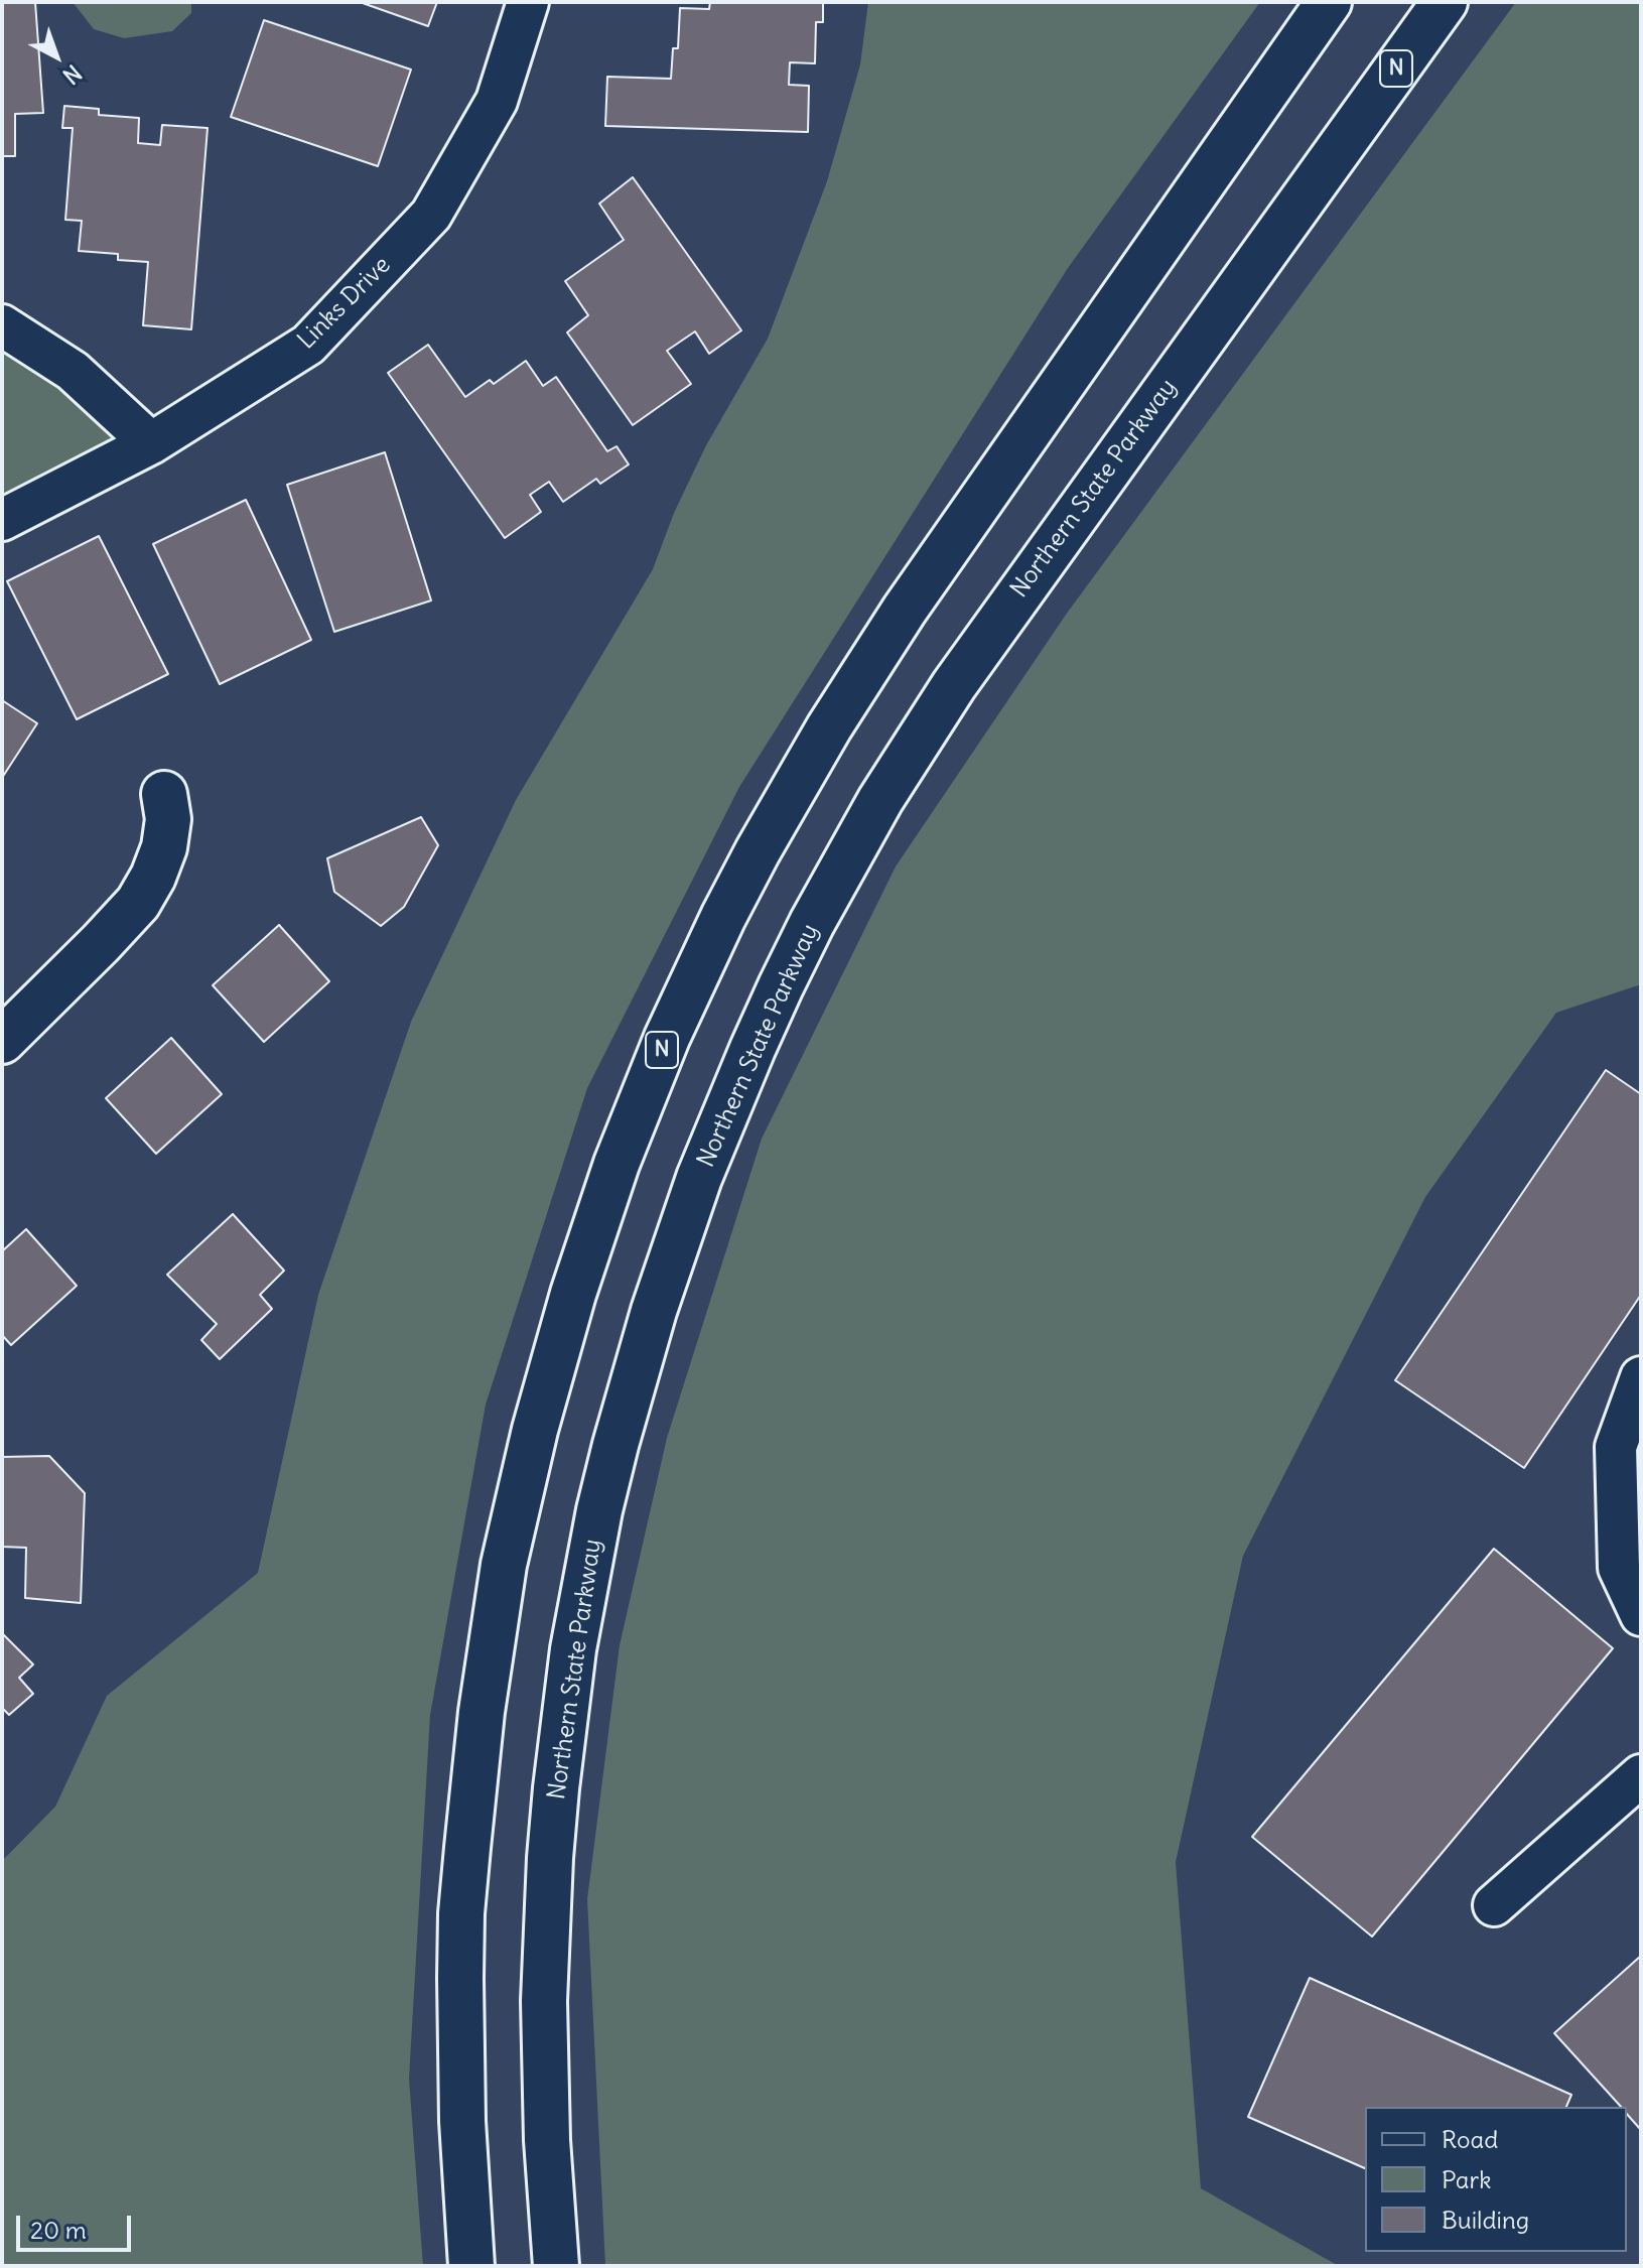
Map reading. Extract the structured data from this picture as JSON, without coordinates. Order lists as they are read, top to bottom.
{
  "streets": {
    "main road": ["N", "Northern State Parkway"],
    "street": ["Links Drive"]
  },
  "legend": ["Road", "Park", "Building"],
  "scale_bar": "20 m",
  "north": "bottom right"
}
